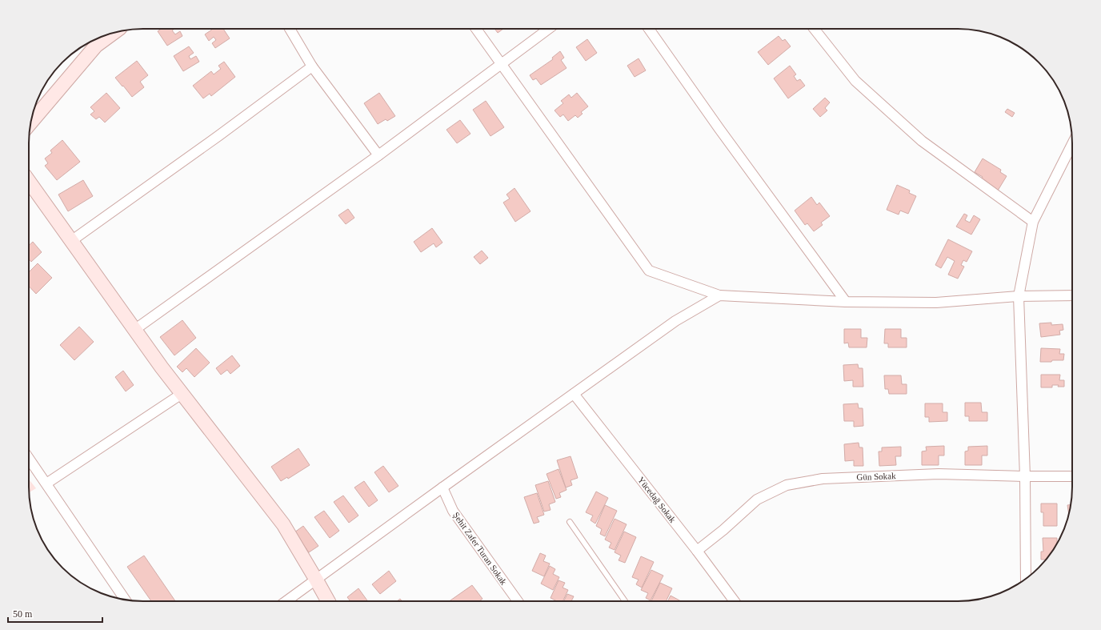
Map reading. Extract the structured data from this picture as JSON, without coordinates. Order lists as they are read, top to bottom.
{
  "streets": {
    "street": ["Gün Sokak", "Yücedağ Sokak", "Şehit Zafer Turan Sokak"]
  },
  "crossings": [
    ["Gün Sokak", "Yücedağ Sokak"]
  ],
  "scale_bar": "50 m"
}
